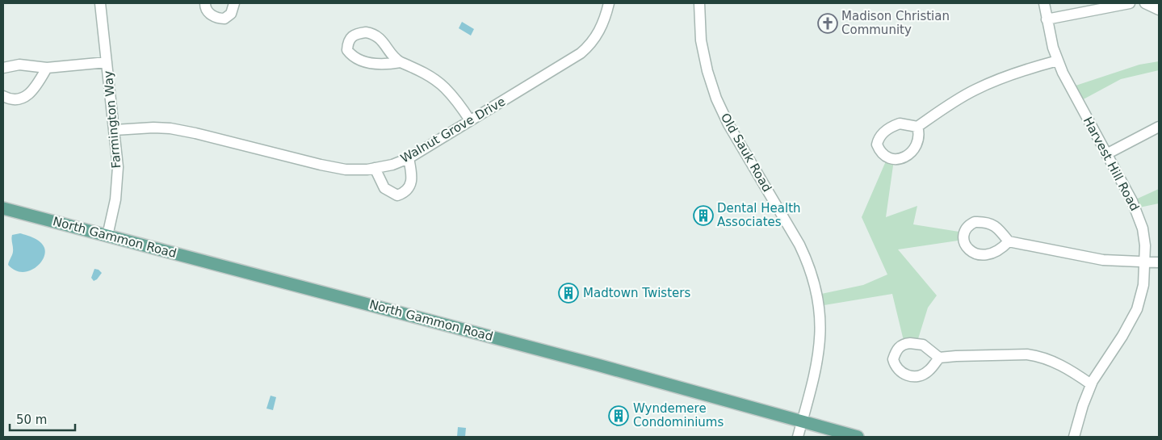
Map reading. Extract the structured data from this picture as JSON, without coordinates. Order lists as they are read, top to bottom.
{
  "streets": {
    "main road": ["North Gammon Road"],
    "street": [
      "Farmington Way",
      "Walnut Grove Drive",
      "Old Sauk Road",
      "Harvest Hill Road"
    ]
  },
  "crossings": [
    ["Farmington Way", "Walnut Grove Drive"],
    ["Farmington Way", "North Gammon Road"],
    ["Old Sauk Road", "North Gammon Road"]
  ],
  "places": {
    "church": ["Madison Christian Community"],
    "building": ["Dental Health Associates", "Madtown Twisters", "Wyndemere Condominiums"]
  },
  "scale_bar": "50 m"
}
